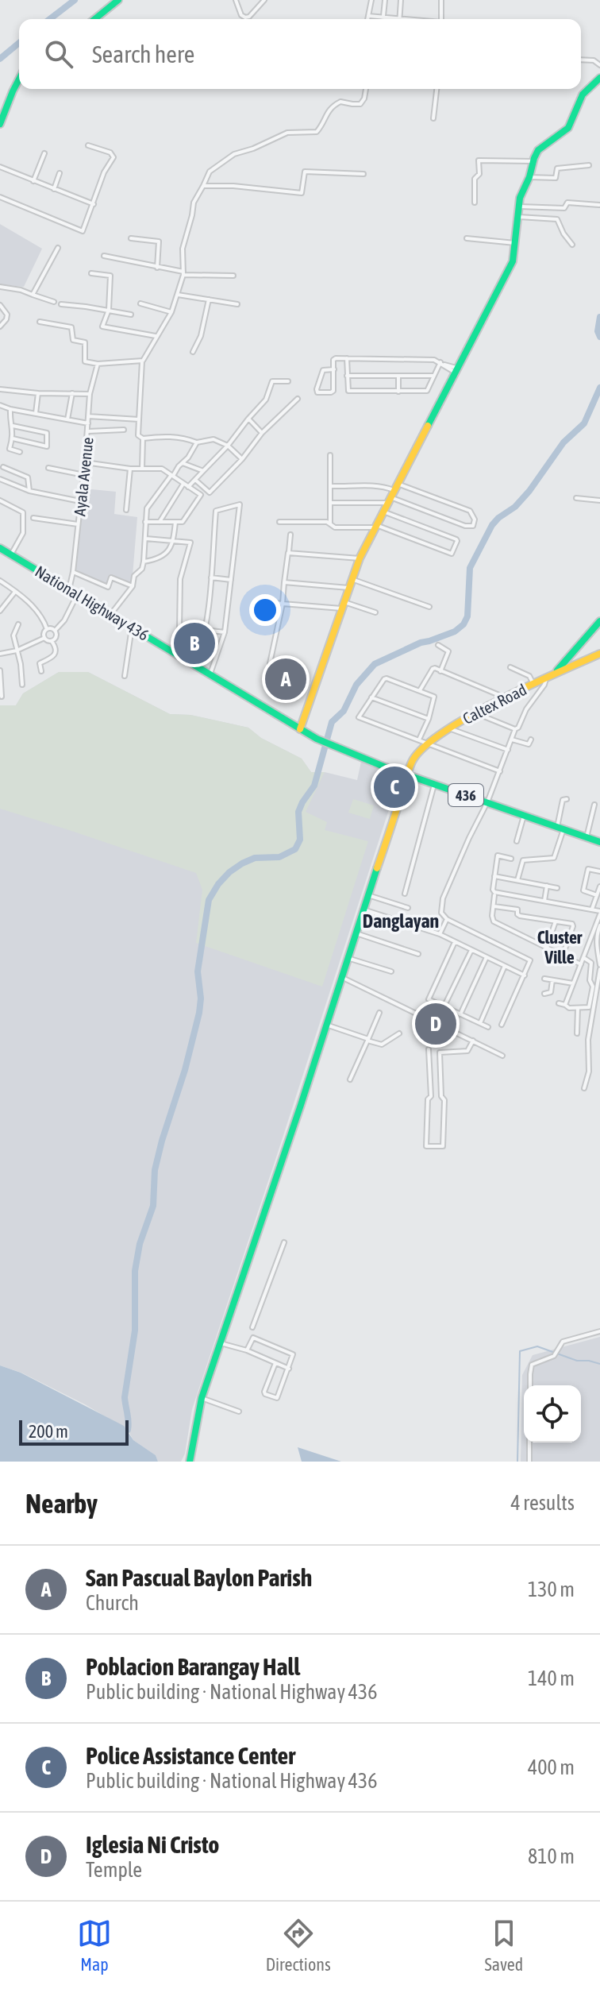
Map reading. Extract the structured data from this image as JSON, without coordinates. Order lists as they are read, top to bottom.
{
  "streets": {
    "street": [
      "Ayala Avenue",
      "National Highway 436",
      "Caltex Road",
      "436"
    ]
  },
  "crossings": [
    ["Ayala Avenue", "National Highway 436"],
    ["National Highway 436", "Caltex Road"]
  ],
  "districts": ["Danglayan", "Cluster Ville"],
  "scale_bar": "200 m",
  "page": {
    "search": "Search here",
    "pins": [
      "B",
      "A",
      "C",
      "D"
    ],
    "scale": "200 m",
    "heading": ["Nearby", "4 results"],
    "list": [
      {
        "mark": "A",
        "name": "San Pascual Baylon Parish",
        "note": "Church",
        "value": "130 m"
      },
      {
        "mark": "B",
        "name": "Poblacion Barangay Hall",
        "note": "Public building · National Highway 436",
        "value": "140 m"
      },
      {
        "mark": "C",
        "name": "Police Assistance Center",
        "note": "Public building · National Highway 436",
        "value": "400 m"
      },
      {
        "mark": "D",
        "name": "Iglesia Ni Cristo",
        "note": "Temple",
        "value": "810 m"
      }
    ],
    "nav": ["Map", "Directions", "Saved"]
  }
}
